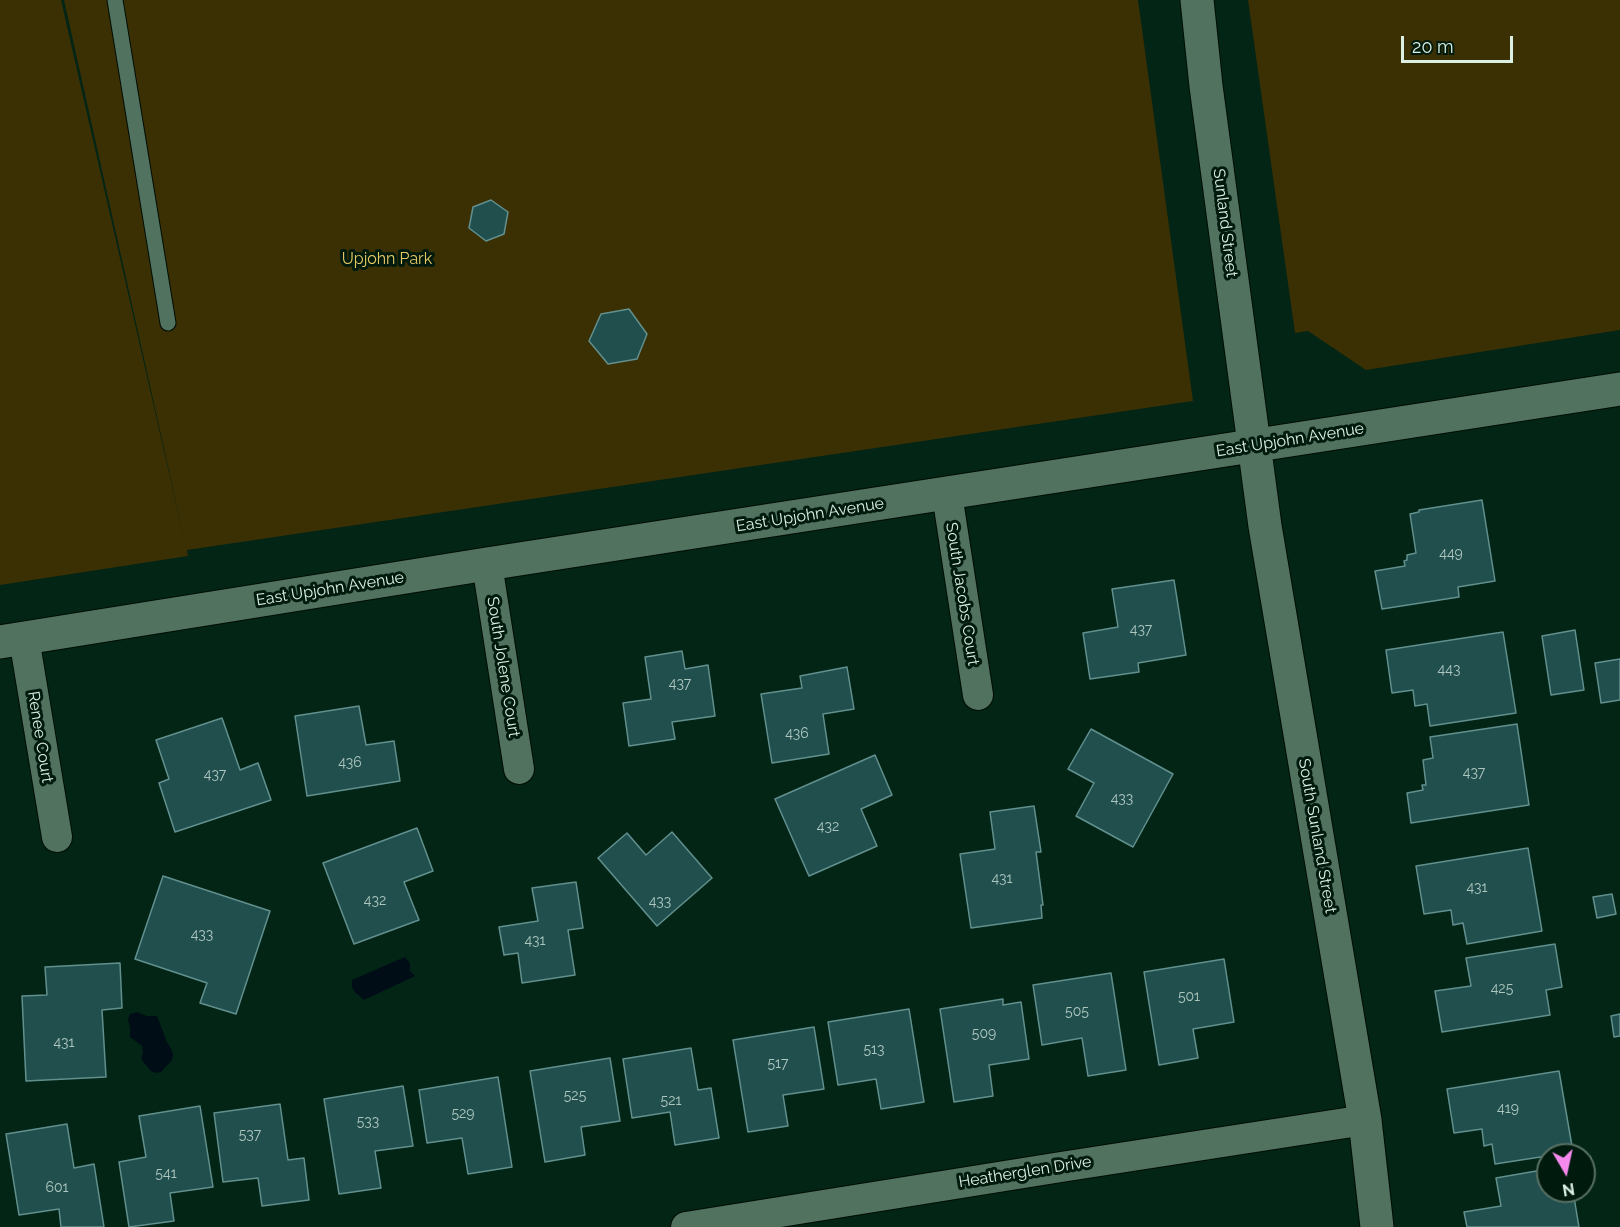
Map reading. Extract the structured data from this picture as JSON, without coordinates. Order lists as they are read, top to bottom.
{
  "streets": {
    "street": [
      "Sunland Street",
      "East Upjohn Avenue",
      "South Jacobs Court",
      "South Jolene Court",
      "Renee Court",
      "South Sunland Street",
      "Heatherglen Drive"
    ]
  },
  "crossings": [
    ["Sunland Street", "East Upjohn Avenue"],
    ["Sunland Street", "South Sunland Street"],
    ["East Upjohn Avenue", "South Jacobs Court"],
    ["East Upjohn Avenue", "South Jolene Court"],
    ["East Upjohn Avenue", "Renee Court"],
    ["East Upjohn Avenue", "South Sunland Street"],
    ["South Sunland Street", "Heatherglen Drive"]
  ],
  "parks": ["Upjohn Park"],
  "house_numbers": [
    "449",
    "437",
    "443",
    "437",
    "436",
    "436",
    "437",
    "437",
    "433",
    "432",
    "431",
    "431",
    "432",
    "433",
    "433",
    "431",
    "425",
    "501",
    "505",
    "509",
    "431",
    "513",
    "517",
    "525",
    "521",
    "419",
    "529",
    "533",
    "537",
    "541",
    "601"
  ],
  "scale_bar": "20 m",
  "north": "bottom"
}
